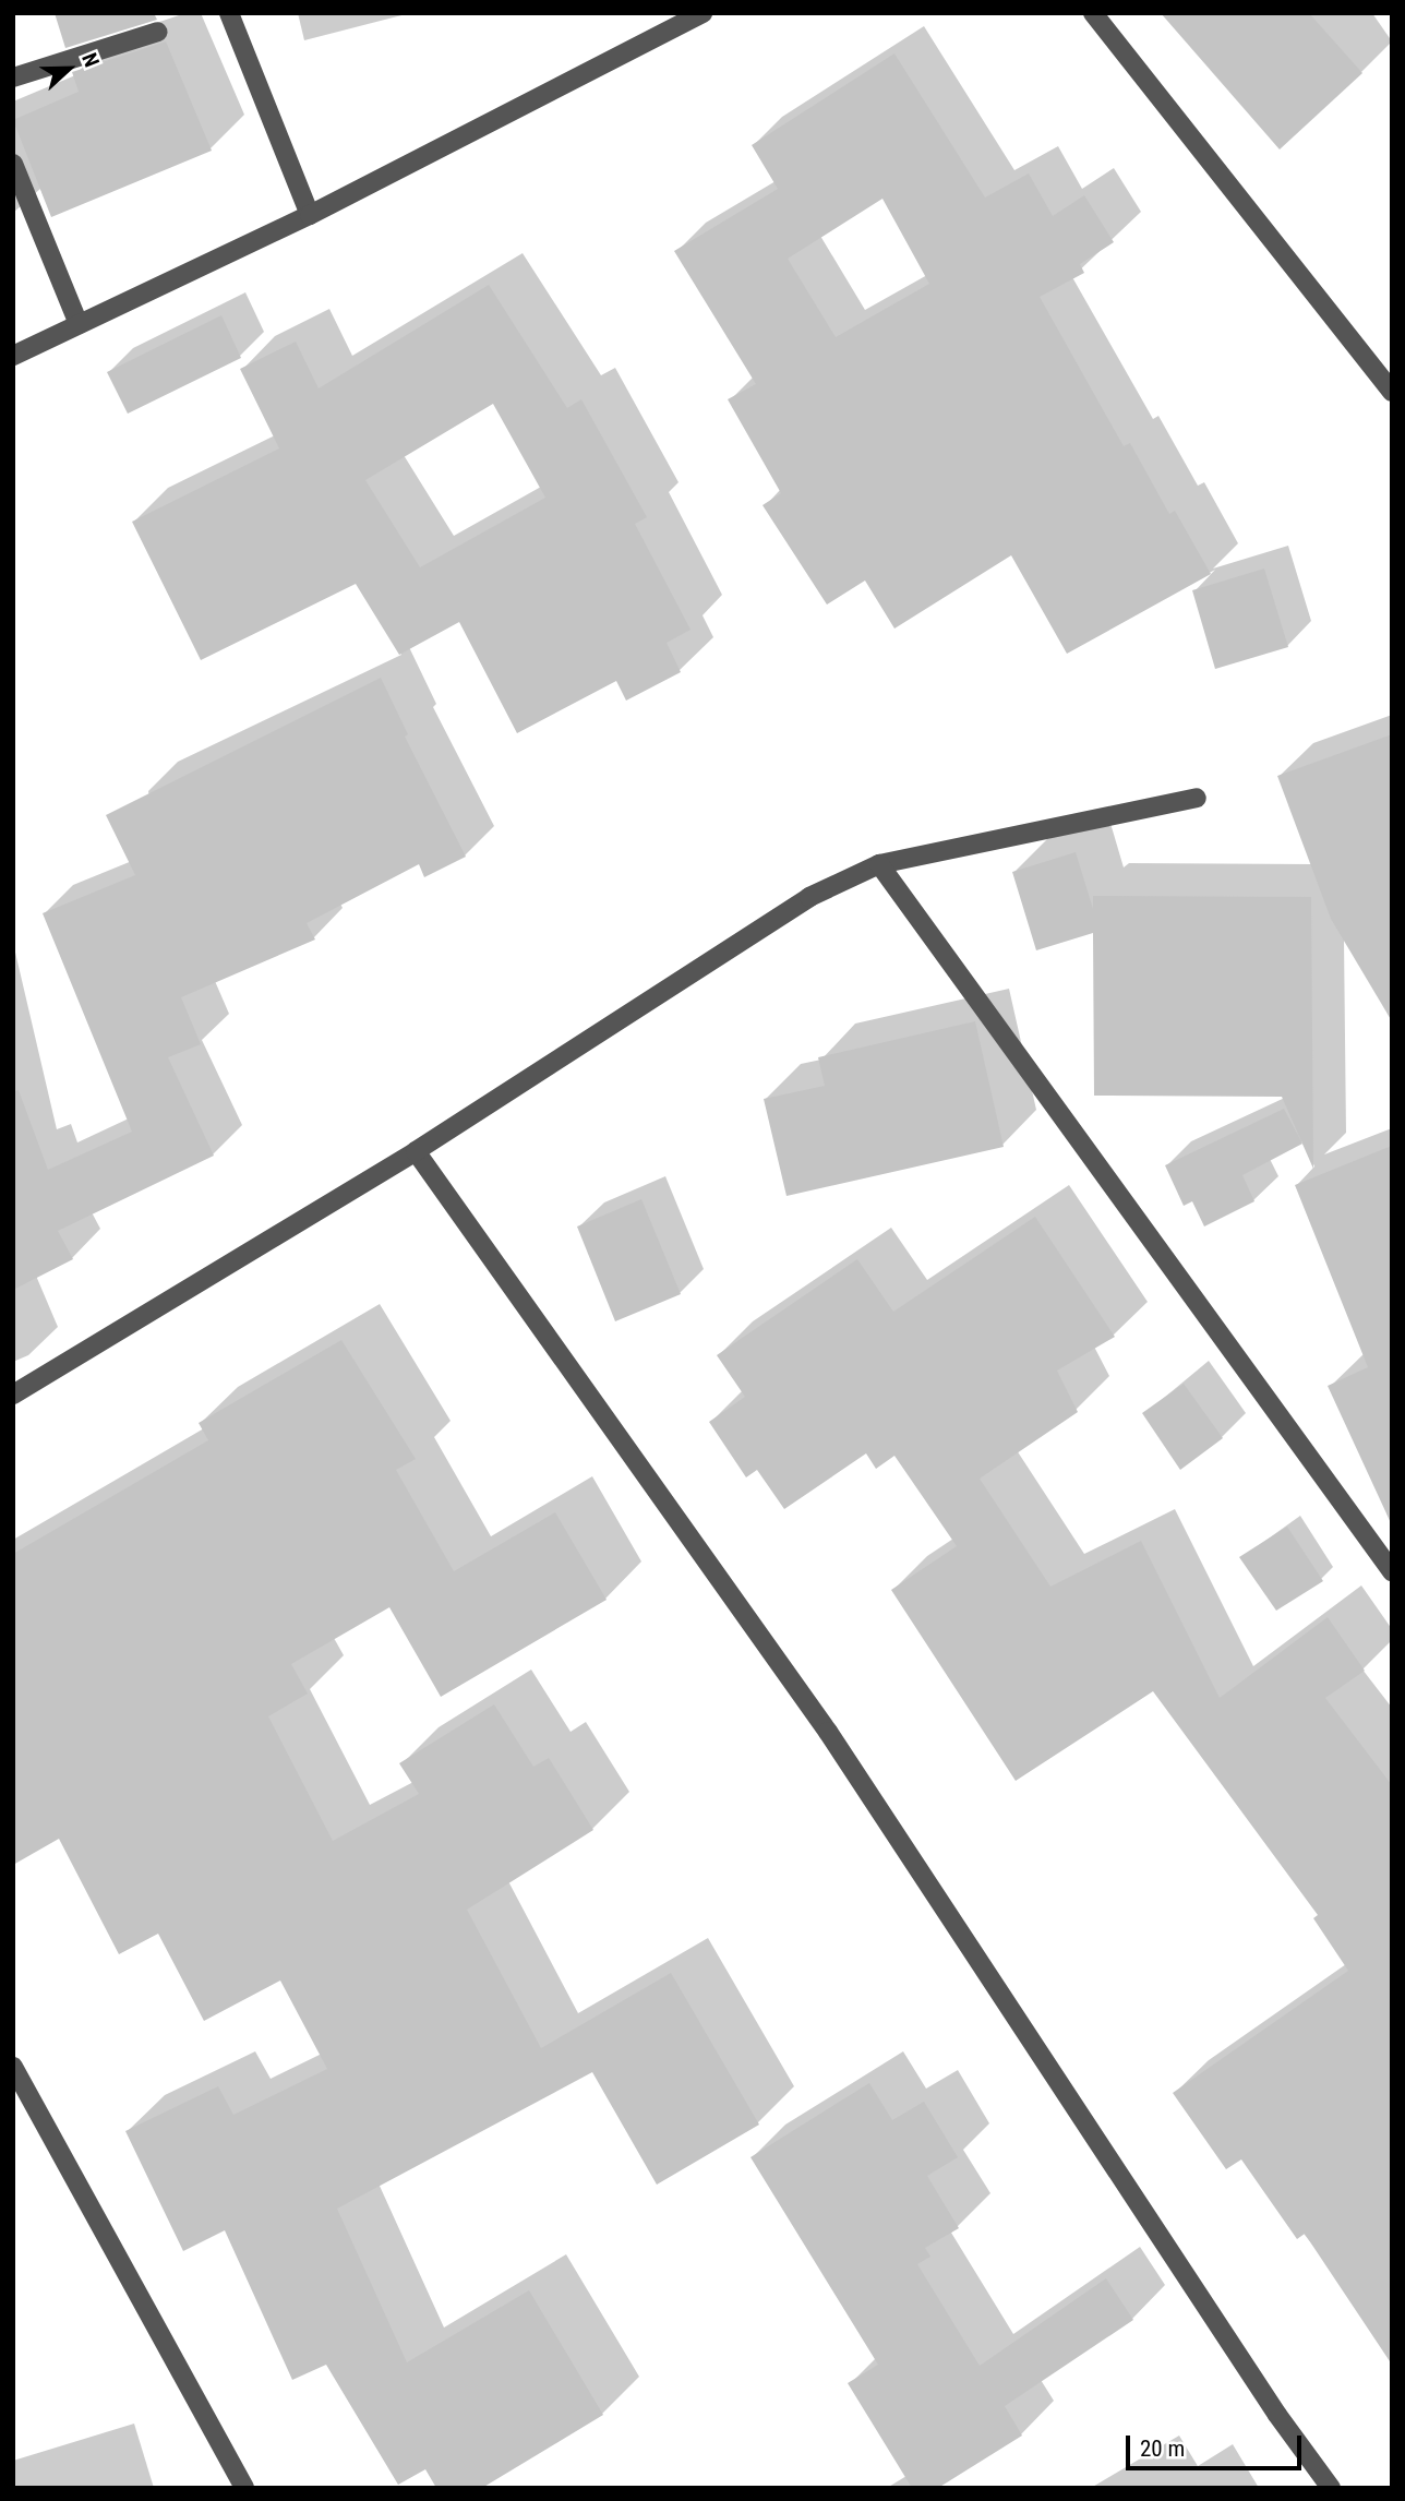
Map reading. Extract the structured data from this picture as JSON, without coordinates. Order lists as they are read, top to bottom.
{
  "scale_bar": "20 m",
  "north": "right"
}
